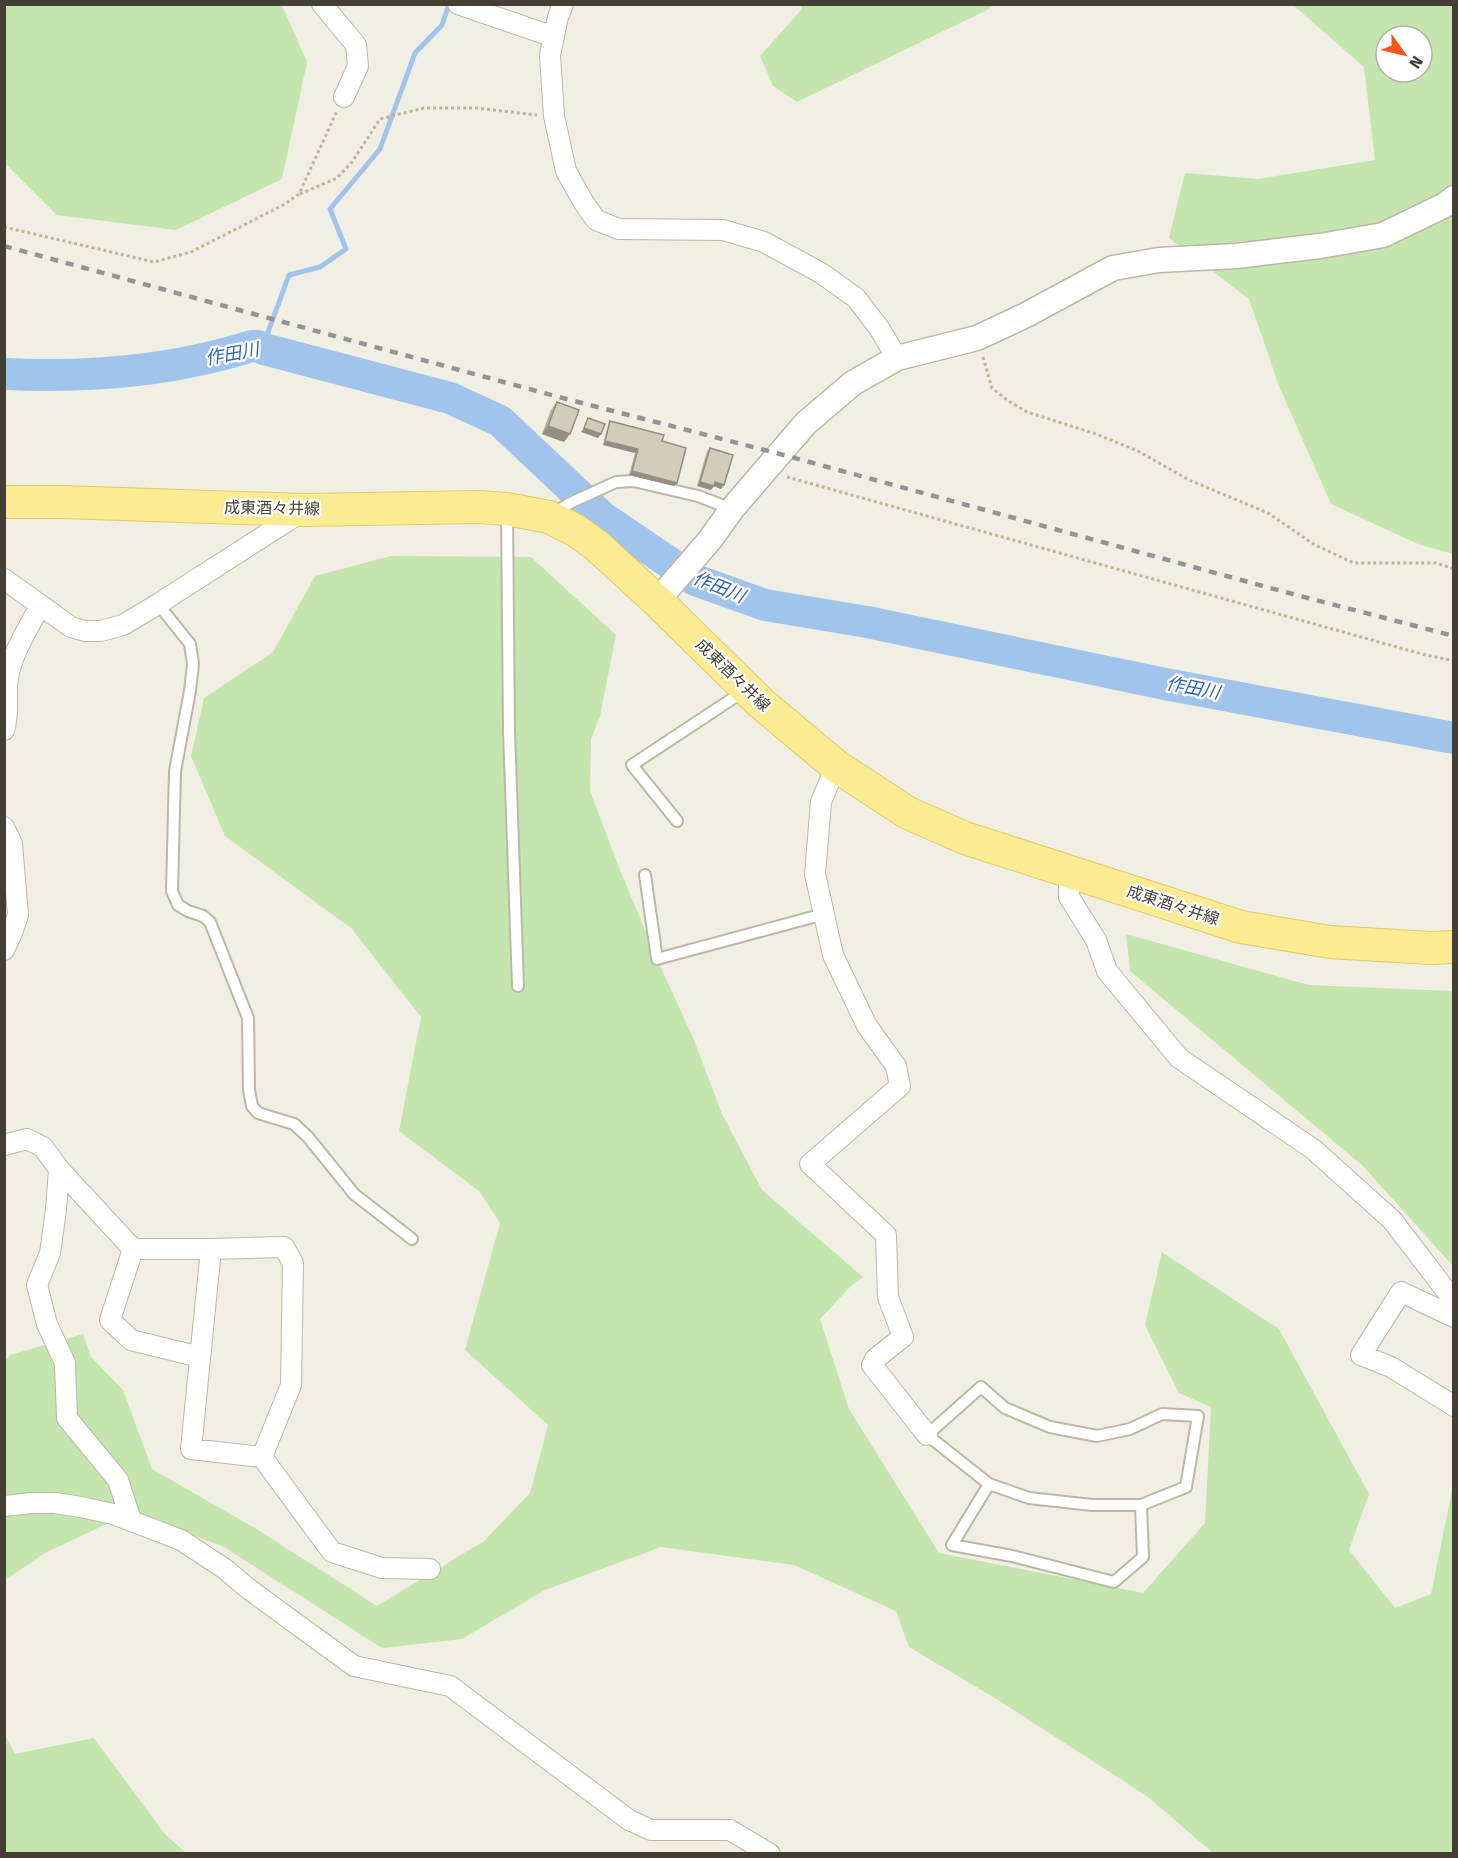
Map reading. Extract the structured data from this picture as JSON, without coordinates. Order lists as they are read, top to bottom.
{
  "streets": {
    "main road": ["成東酒々井線"]
  },
  "water": ["作田川"],
  "north": "bottom right"
}
